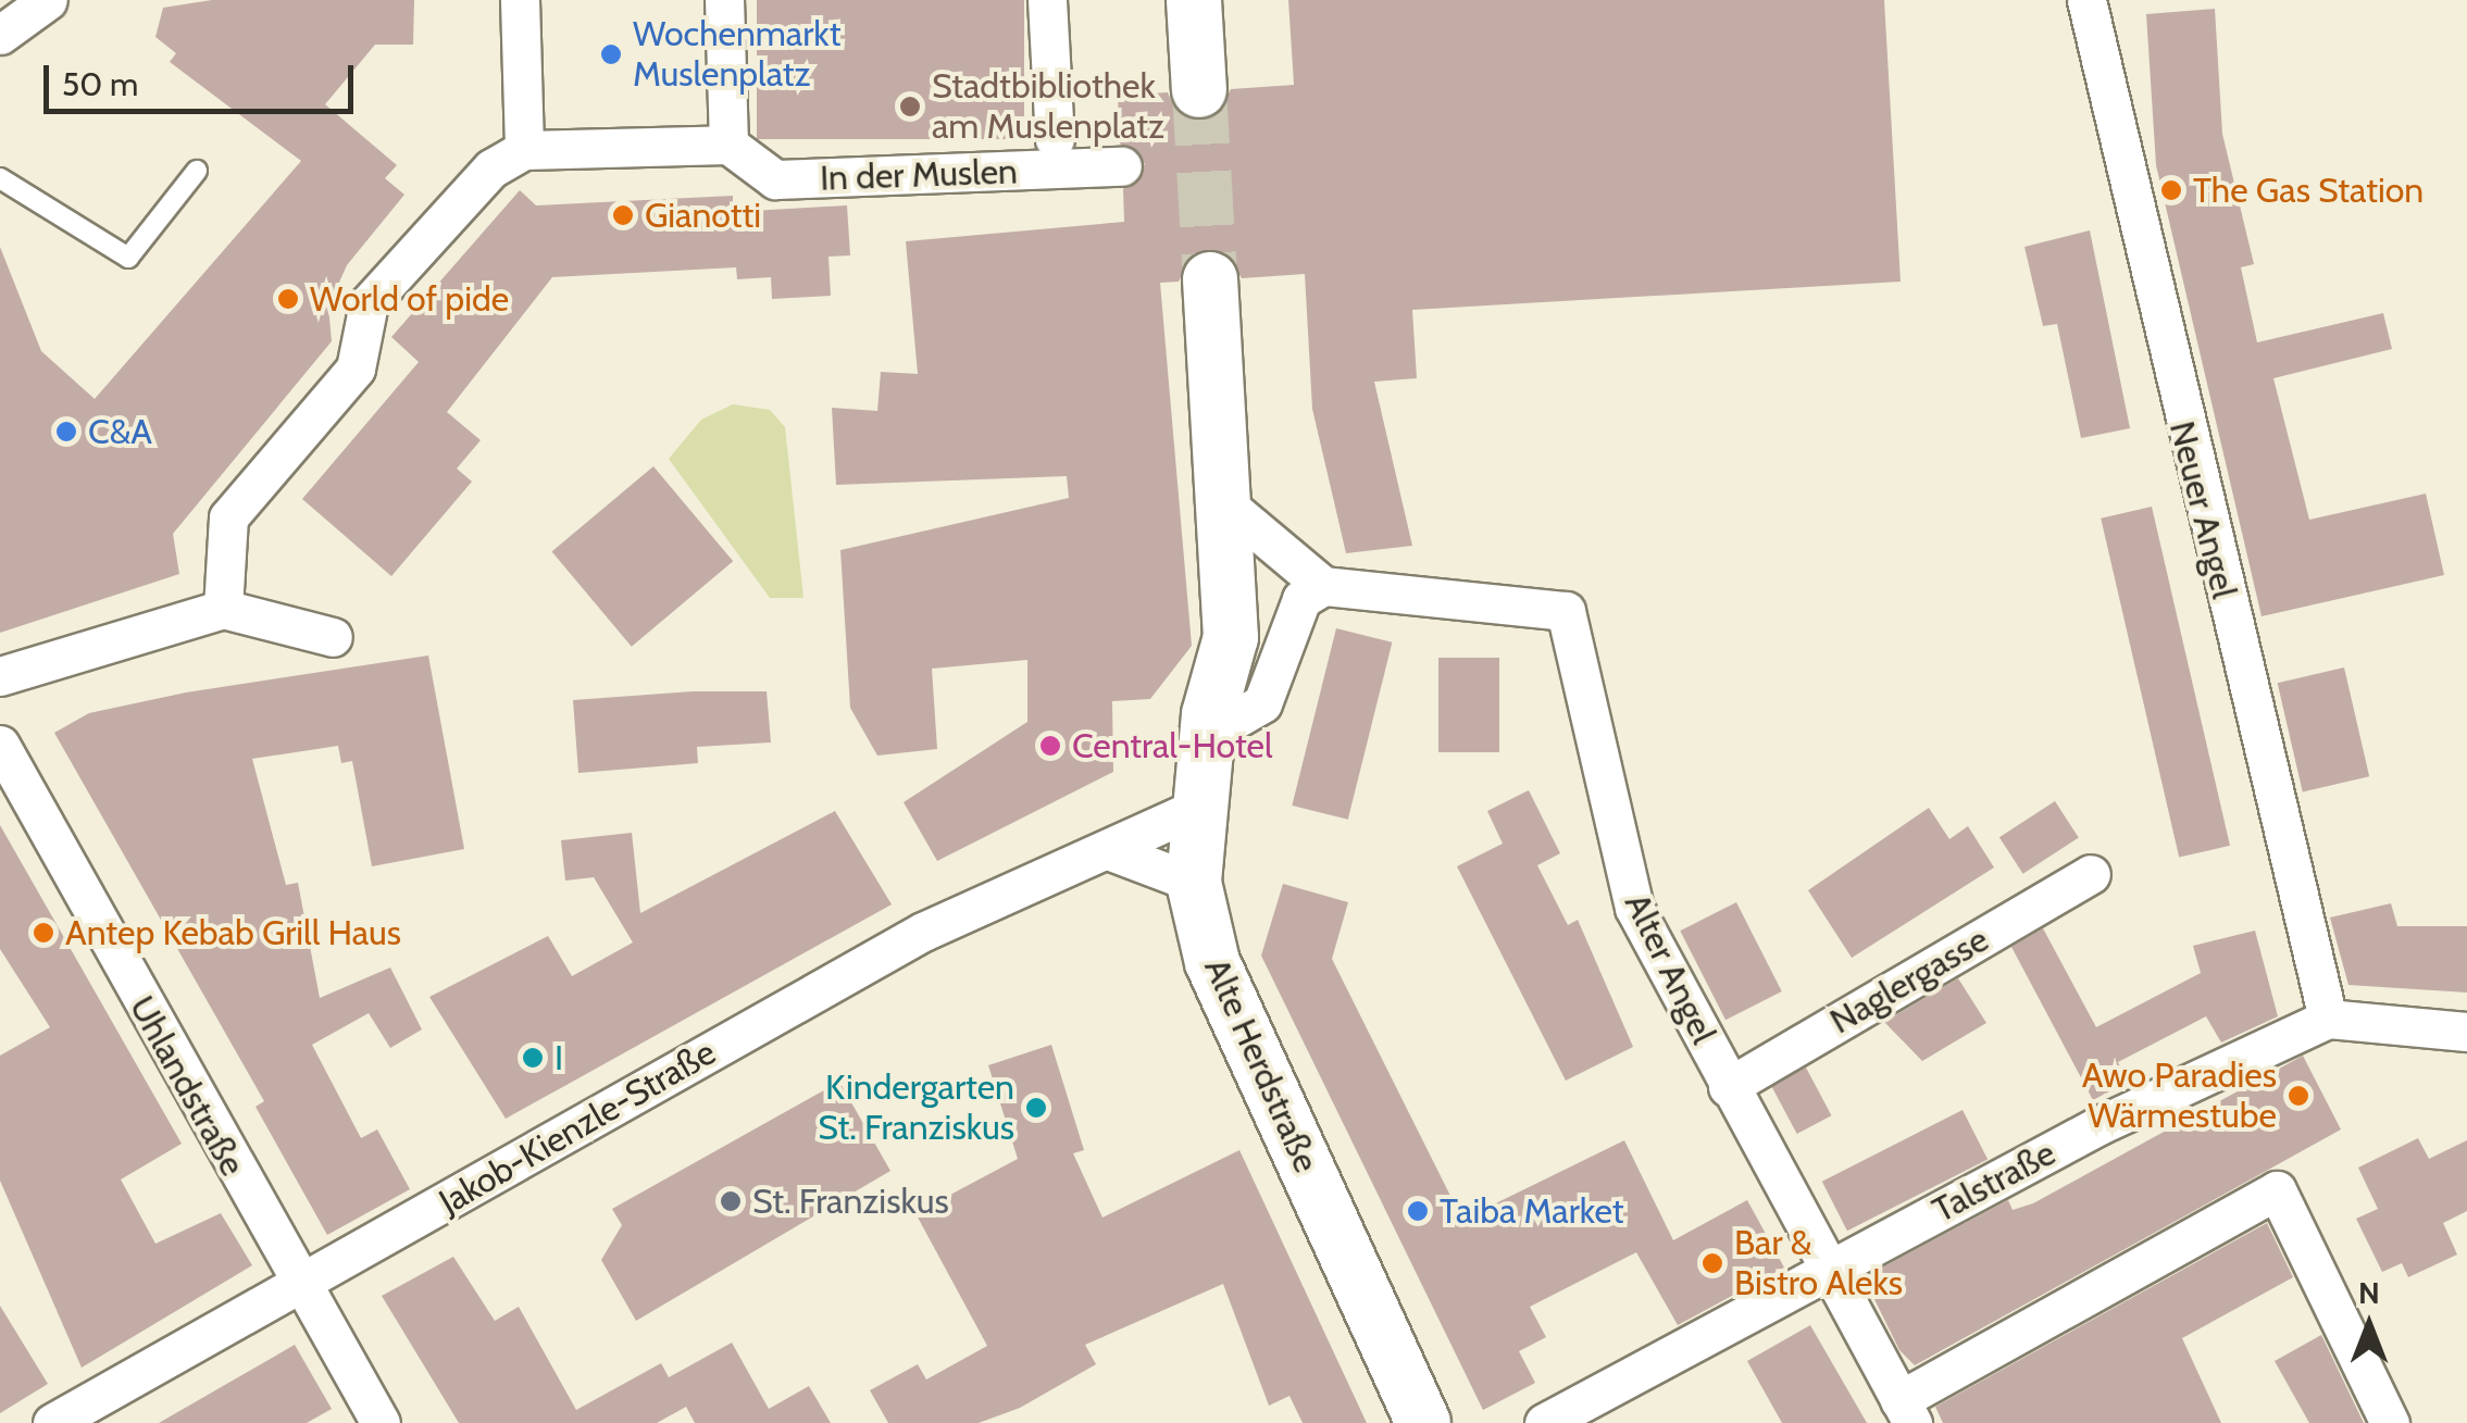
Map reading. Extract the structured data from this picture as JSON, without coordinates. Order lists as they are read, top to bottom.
{
  "streets": {
    "main road": ["Alte Herdstraße"],
    "street": [
      "In der Muslen",
      "Neuer Angel",
      "Alter Angel",
      "Naglergasse",
      "Uhlandstraße",
      "Jakob-Kienzle-Straße",
      "Talstraße"
    ]
  },
  "crossings": [
    ["Neuer Angel", "Talstraße"],
    ["Alter Angel", "Naglergasse"],
    ["Alter Angel", "Talstraße"],
    ["Alte Herdstraße", "Jakob-Kienzle-Straße"],
    ["Uhlandstraße", "Jakob-Kienzle-Straße"]
  ],
  "places": [
    "Wochenmarkt Muslenplatz",
    "Stadtbibliothek am Muslenplatz",
    "The Gas Station",
    "Gianotti",
    "World of pide",
    "C&A",
    "Central-Hotel",
    "Antep Kebab Grill Haus",
    "I",
    "Awo Paradies Wärmestube",
    "Kindergarten St. Franziskus",
    "St. Franziskus",
    "Taiba Market",
    "Bar & Bistro Aleks"
  ],
  "scale_bar": "50 m",
  "north": "top"
}
